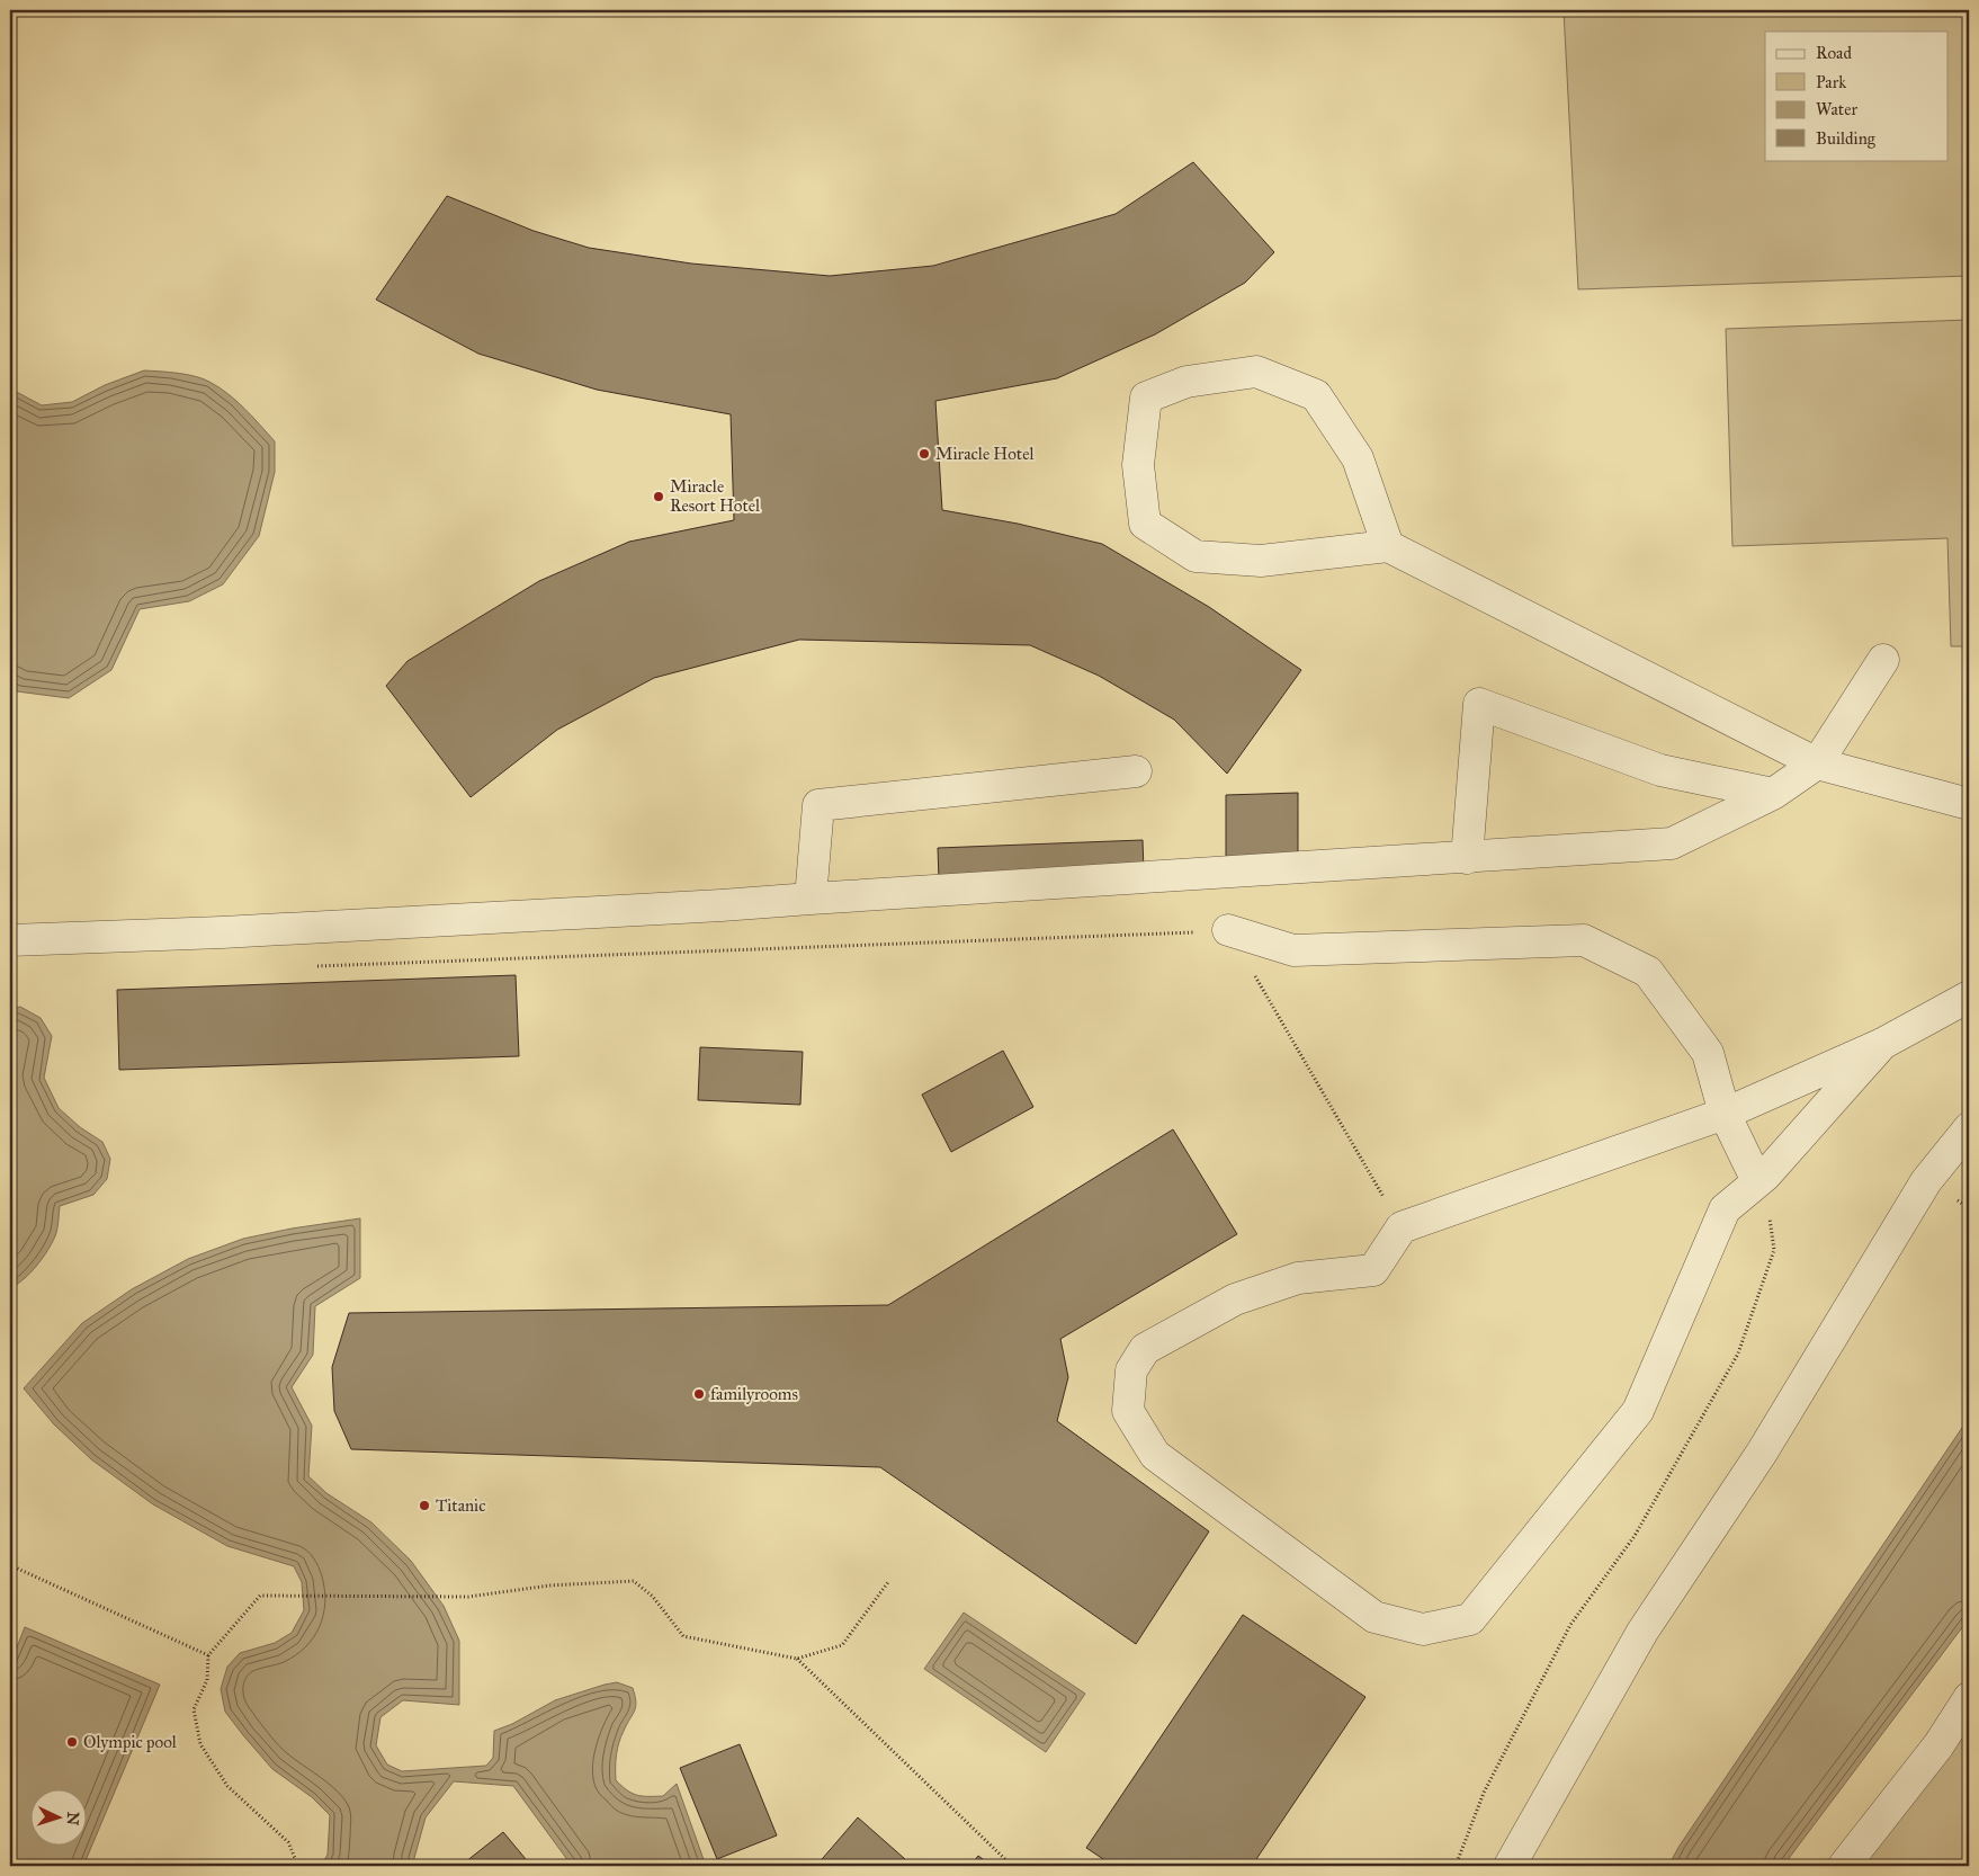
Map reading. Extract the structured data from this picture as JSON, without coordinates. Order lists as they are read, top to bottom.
{
  "places": [
    "Miracle Hotel",
    "Miracle Resort Hotel",
    "familyrooms",
    "Titanic",
    "Olympic pool"
  ],
  "legend": [
    "Road",
    "Park",
    "Water",
    "Building"
  ],
  "north": "right"
}
